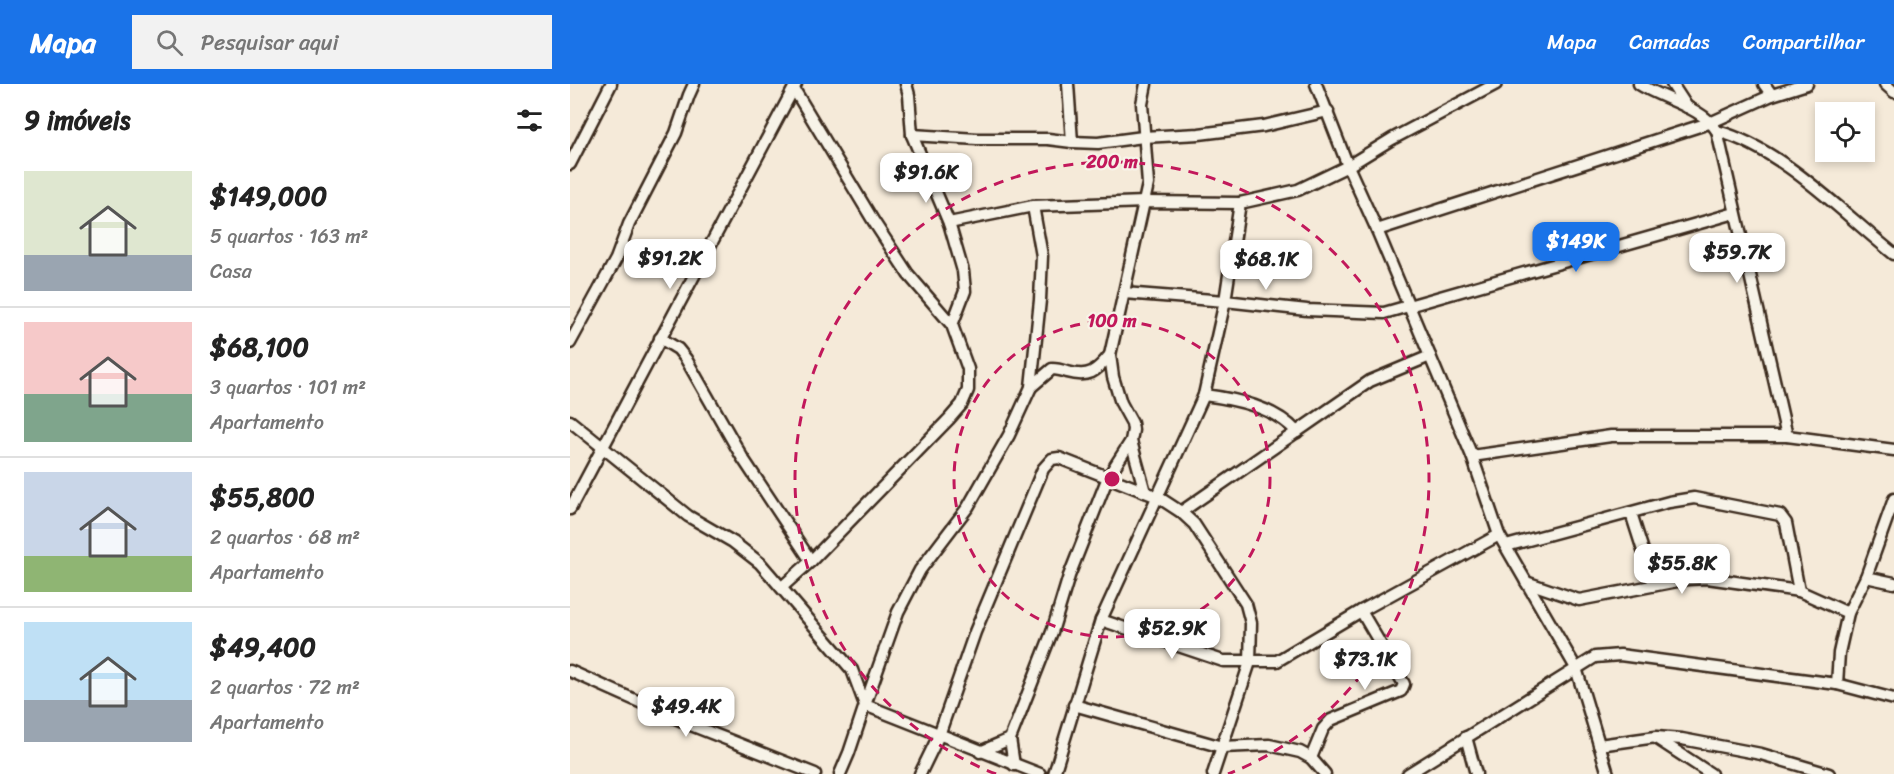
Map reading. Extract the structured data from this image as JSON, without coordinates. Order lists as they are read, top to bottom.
{
  "page": {
    "header": "Mapa",
    "search": "Pesquisar aqui",
    "nav": ["Mapa", "Camadas", "Compartilhar"],
    "heading": "9 imóveis",
    "price": [
      "$91.6K",
      "$149K",
      "$59.7K",
      "$91.2K",
      "$68.1K",
      "$55.8K",
      "$52.9K",
      "$73.1K",
      "$49.4K"
    ],
    "list": [
      {
        "name": "$149,000",
        "note": "5 quartos · 163 m² · Casa"
      },
      {
        "name": "$68,100",
        "note": "3 quartos · 101 m² · Apartamento"
      },
      {
        "name": "$55,800",
        "note": "2 quartos · 68 m² · Apartamento"
      },
      {
        "name": "$49,400",
        "note": "2 quartos · 72 m² · Apartamento"
      }
    ]
  },
  "rings": ["200 m", "100 m"]
}
